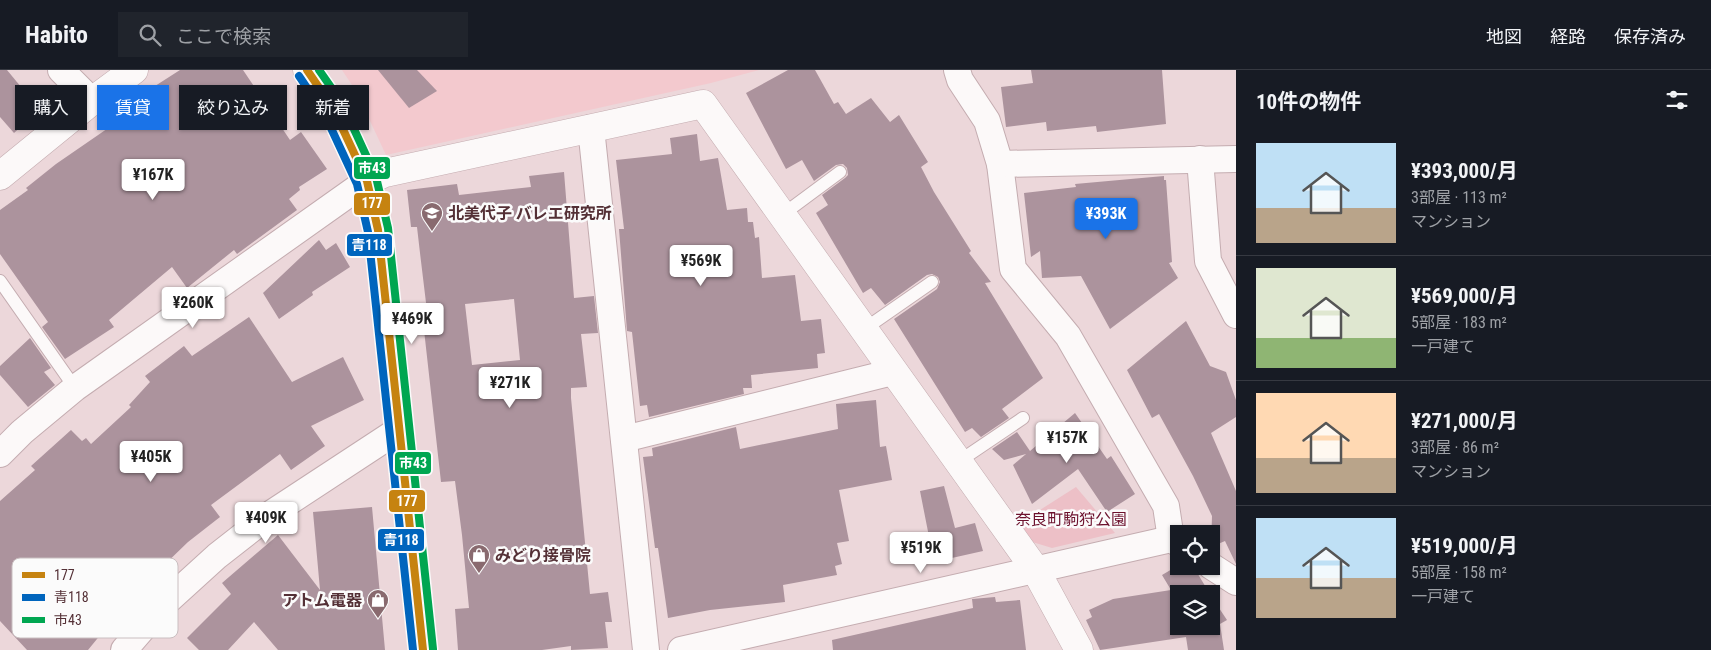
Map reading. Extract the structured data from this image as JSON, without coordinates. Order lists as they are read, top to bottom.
{
  "parks": ["奈良町駒狩公園"],
  "places": {
    "school or university": ["北美代子 バレエ研究所"],
    "shop": ["みどり接骨院", "アトム電器"]
  },
  "lines": ["transit line 177", "transit line 市43", "transit line 青118"],
  "legend": ["177", "青118", "市43"],
  "page": {
    "header": "Habito",
    "search": "ここで検索",
    "nav": ["地図", "経路", "保存済み"],
    "heading": "10件の物件",
    "chip": [
      "購入",
      "賃貸",
      "絞り込み",
      "新着"
    ],
    "list": [
      {
        "name": "¥393,000/月",
        "note": "3部屋 · 113 m² · マンション"
      },
      {
        "name": "¥569,000/月",
        "note": "5部屋 · 183 m² · 一戸建て"
      },
      {
        "name": "¥271,000/月",
        "note": "3部屋 · 86 m² · マンション"
      },
      {
        "name": "¥519,000/月",
        "note": "5部屋 · 158 m² · 一戸建て"
      }
    ],
    "price": [
      "¥167K",
      "¥393K",
      "¥569K",
      "¥260K",
      "¥469K",
      "¥271K",
      "¥157K",
      "¥405K",
      "¥409K",
      "¥519K"
    ]
  }
}
